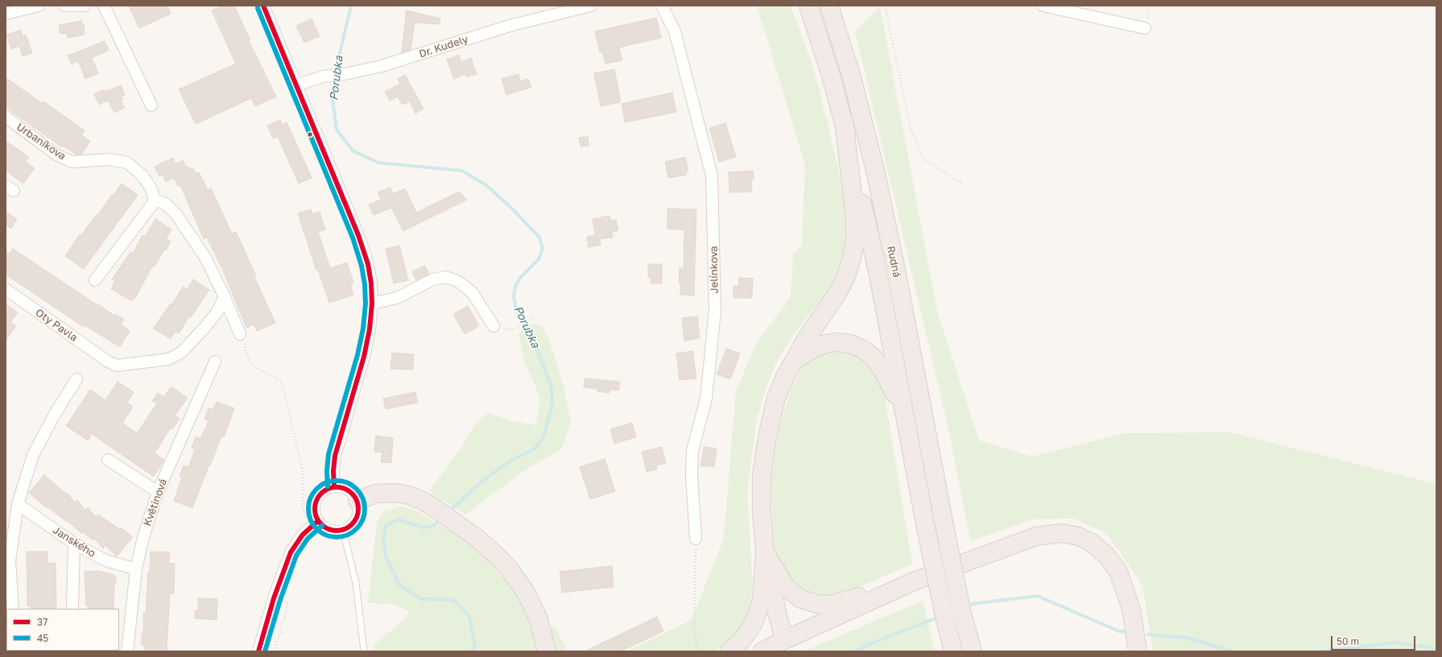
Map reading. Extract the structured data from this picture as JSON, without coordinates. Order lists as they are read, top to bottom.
{
  "streets": {
    "highway": ["Rudná"],
    "street": [
      "Dr. Kudely",
      "Urbaníkova",
      "Jelínkova",
      "Oty Pavla",
      "Květinová",
      "Janského"
    ]
  },
  "crossings": [
    ["Květinová", "Janského"]
  ],
  "water": ["Porubka"],
  "lines": ["transit line 37", "transit line 45"],
  "legend": ["37", "45"],
  "scale_bar": "50 m"
}
